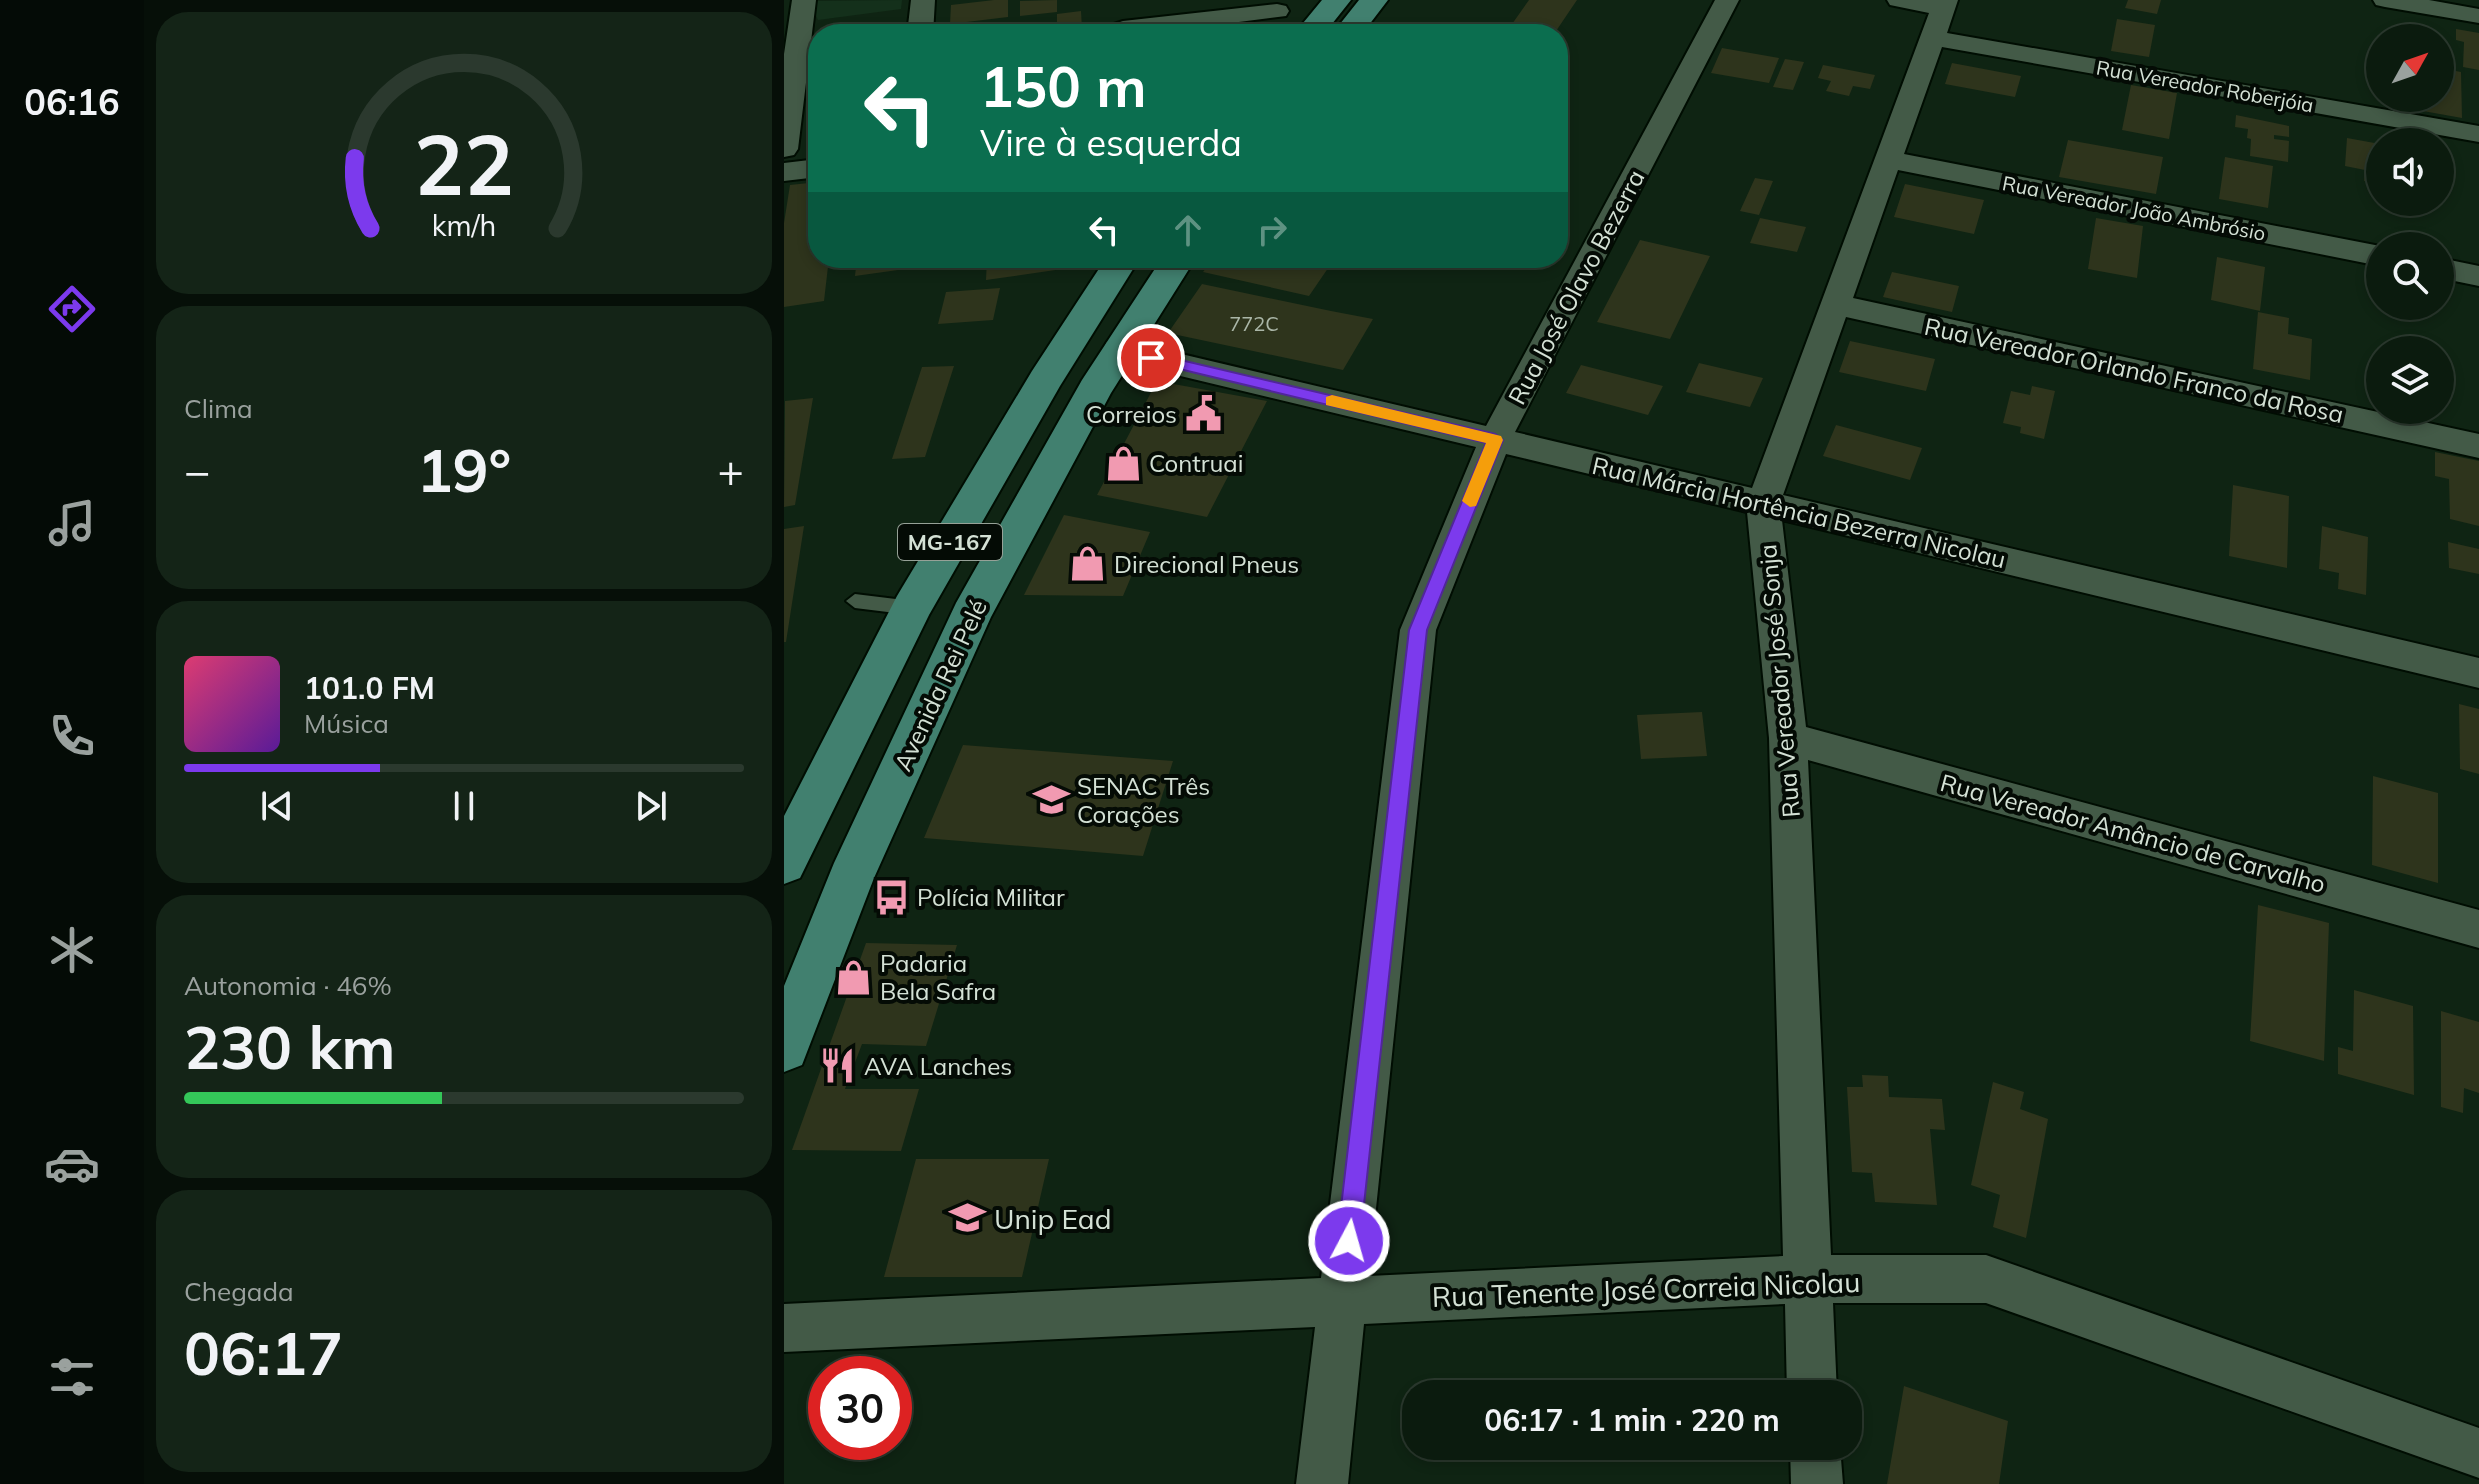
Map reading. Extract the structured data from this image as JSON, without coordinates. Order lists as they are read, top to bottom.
{
  "streets": {
    "main road": ["MG-167", "Avenida Rei Pelé"],
    "street": [
      "Rua Vereador Roberjóia",
      "Rua Vereador João Ambrósio",
      "Rua José Olavo Bezerra",
      "Rua Vereador Orlando Franco da Rosa",
      "Rua Márcia Hortência Bezerra Nicolau",
      "Rua Vereador José Sonja",
      "Rua Vereador Amâncio de Carvalho",
      "Rua Tenente José Correia Nicolau"
    ]
  },
  "crossings": [
    ["Rua Vereador Roberjóia", "Rua Vereador José Sonja"],
    ["Rua Vereador João Ambrósio", "Rua Vereador José Sonja"],
    ["Rua José Olavo Bezerra", "Rua Márcia Hortência Bezerra Nicolau"],
    ["Rua José Olavo Bezerra", "Rua Tenente José Correia Nicolau"],
    ["Rua Vereador Orlando Franco da Rosa", "Rua Vereador José Sonja"],
    ["Rua Márcia Hortência Bezerra Nicolau", "Rua Vereador José Sonja"],
    ["Rua Márcia Hortência Bezerra Nicolau", "Avenida Rei Pelé"],
    ["Rua Vereador José Sonja", "Rua Vereador Amâncio de Carvalho"],
    ["Rua Vereador José Sonja", "Rua Tenente José Correia Nicolau"]
  ],
  "places": {
    "public building": ["Correios"],
    "shop": ["Contruai", "Direcional Pneus", "Padaria Bela Safra"],
    "school or university": ["SENAC Três Corações", "Unip Ead"],
    "bus stop": ["Polícia Militar"],
    "restaurant": ["AVA Lanches"]
  },
  "house_numbers": ["772C"],
  "north": "top right",
  "page": {
    "tabs": "06:16",
    "turn": ["150 m", "Vire à esquerda"],
    "tile": [
      "Clima",
      ["Autonomia · 46%", "230 km"],
      ["Chegada", "06:17"]
    ],
    "heat": ["−", "19°", "+"],
    "song": ["101.0 FM", "Música"],
    "limit": "30",
    "trip": "06:17 · 1 min · 220 m",
    "gauge": ["22", "km/h"]
  }
}
